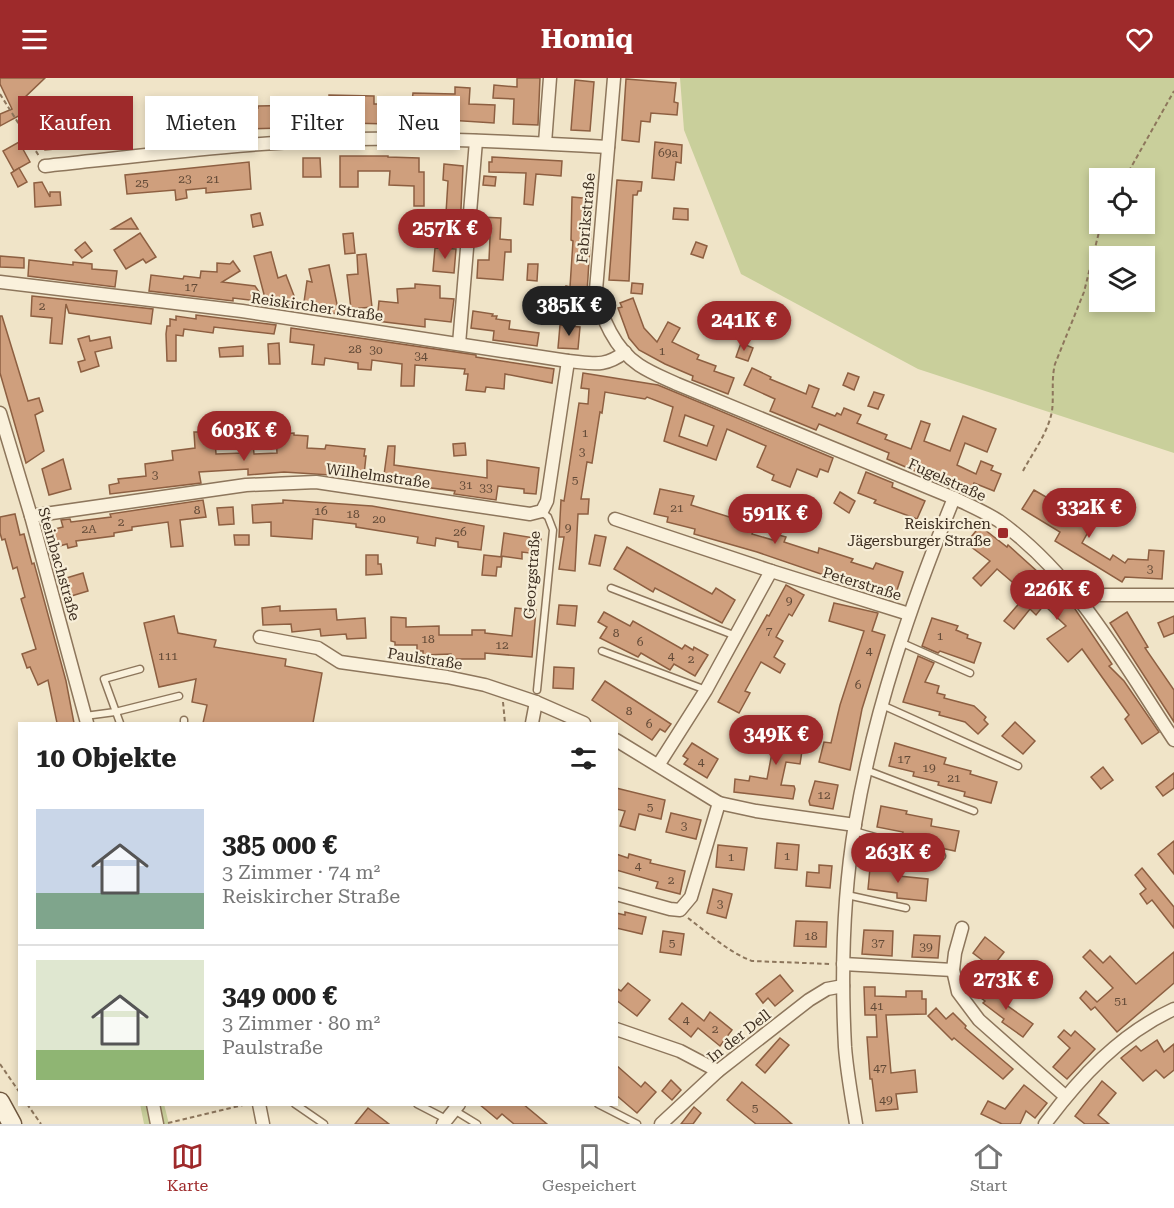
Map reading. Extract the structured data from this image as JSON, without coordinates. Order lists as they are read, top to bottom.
{
  "streets": {
    "street": [
      "Fabrikstraße",
      "Reiskircher Straße",
      "Wilhelmstraße",
      "Fugelstraße",
      "Steinbachstraße",
      "Georgstraße",
      "Peterstraße",
      "Paulstraße",
      "In der Dell"
    ]
  },
  "crossings": [
    ["Fabrikstraße", "Reiskircher Straße"],
    ["Fabrikstraße", "Fugelstraße"],
    ["Reiskircher Straße", "Fugelstraße"],
    ["Reiskircher Straße", "Georgstraße"],
    ["Wilhelmstraße", "Steinbachstraße"],
    ["Wilhelmstraße", "Georgstraße"],
    ["Georgstraße", "Paulstraße"]
  ],
  "places": {
    "transit": ["Reiskirchen Jägersburger Straße"]
  },
  "house_numbers": [
    "69a",
    "23",
    "21",
    "25",
    "17",
    "2",
    "28",
    "30",
    "1",
    "34",
    "1",
    "3",
    "3",
    "5",
    "31",
    "33",
    "21",
    "8",
    "16",
    "18",
    "20",
    "2",
    "9",
    "2A",
    "26",
    "3",
    "9",
    "7",
    "8",
    "1",
    "18",
    "6",
    "12",
    "4",
    "111",
    "4",
    "2",
    "6",
    "8",
    "6",
    "17",
    "4",
    "19",
    "21",
    "12",
    "5",
    "3",
    "1",
    "1",
    "4",
    "2",
    "3",
    "18",
    "5",
    "37",
    "39",
    "51",
    "41",
    "4",
    "2",
    "47",
    "49",
    "5"
  ],
  "page": {
    "header": "Homiq",
    "chip": [
      "Kaufen",
      "Mieten",
      "Filter",
      "Neu"
    ],
    "price": [
      "257K €",
      "385K €",
      "241K €",
      "603K €",
      "332K €",
      "591K €",
      "226K €",
      "349K €",
      "263K €",
      "273K €"
    ],
    "heading": "10 Objekte",
    "list": [
      {
        "name": "385 000 €",
        "note": "3 Zimmer · 74 m² · Reiskircher Straße"
      },
      {
        "name": "349 000 €",
        "note": "3 Zimmer · 80 m² · Paulstraße"
      }
    ],
    "tabs": ["Karte", "Gespeichert", "Start"]
  }
}
